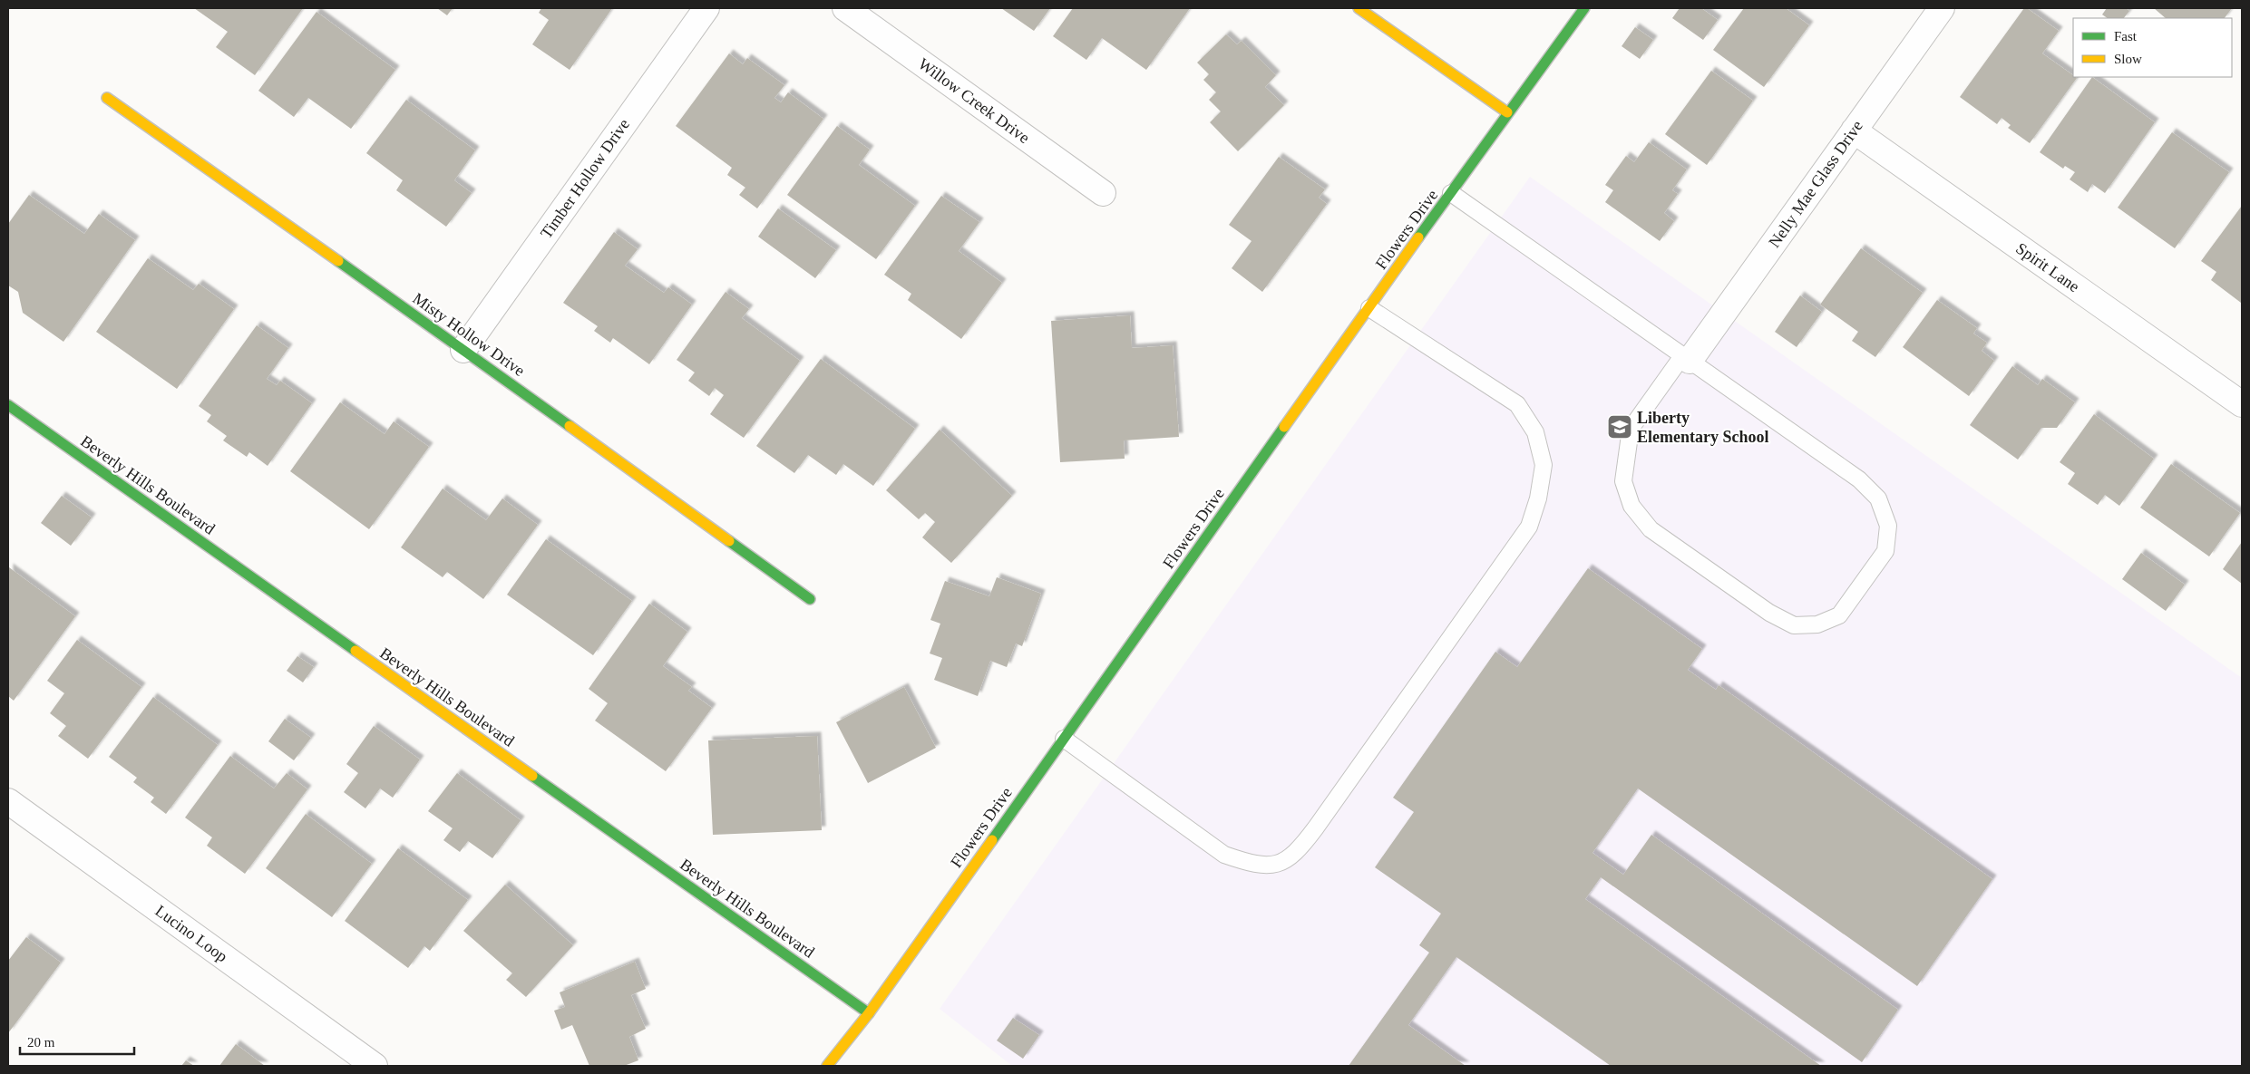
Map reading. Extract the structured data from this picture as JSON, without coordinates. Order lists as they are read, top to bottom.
{
  "streets": {
    "street": [
      "Willow Creek Drive",
      "Timber Hollow Drive",
      "Nelly Mae Glass Drive",
      "Flowers Drive",
      "Spirit Lane",
      "Misty Hollow Drive",
      "Beverly Hills Boulevard",
      "Lucino Loop"
    ]
  },
  "crossings": [
    ["Timber Hollow Drive", "Misty Hollow Drive"],
    ["Nelly Mae Glass Drive", "Spirit Lane"],
    ["Flowers Drive", "Beverly Hills Boulevard"]
  ],
  "places": {
    "school or university": ["Liberty Elementary School"]
  },
  "legend": ["Fast", "Slow"],
  "scale_bar": "20 m"
}
